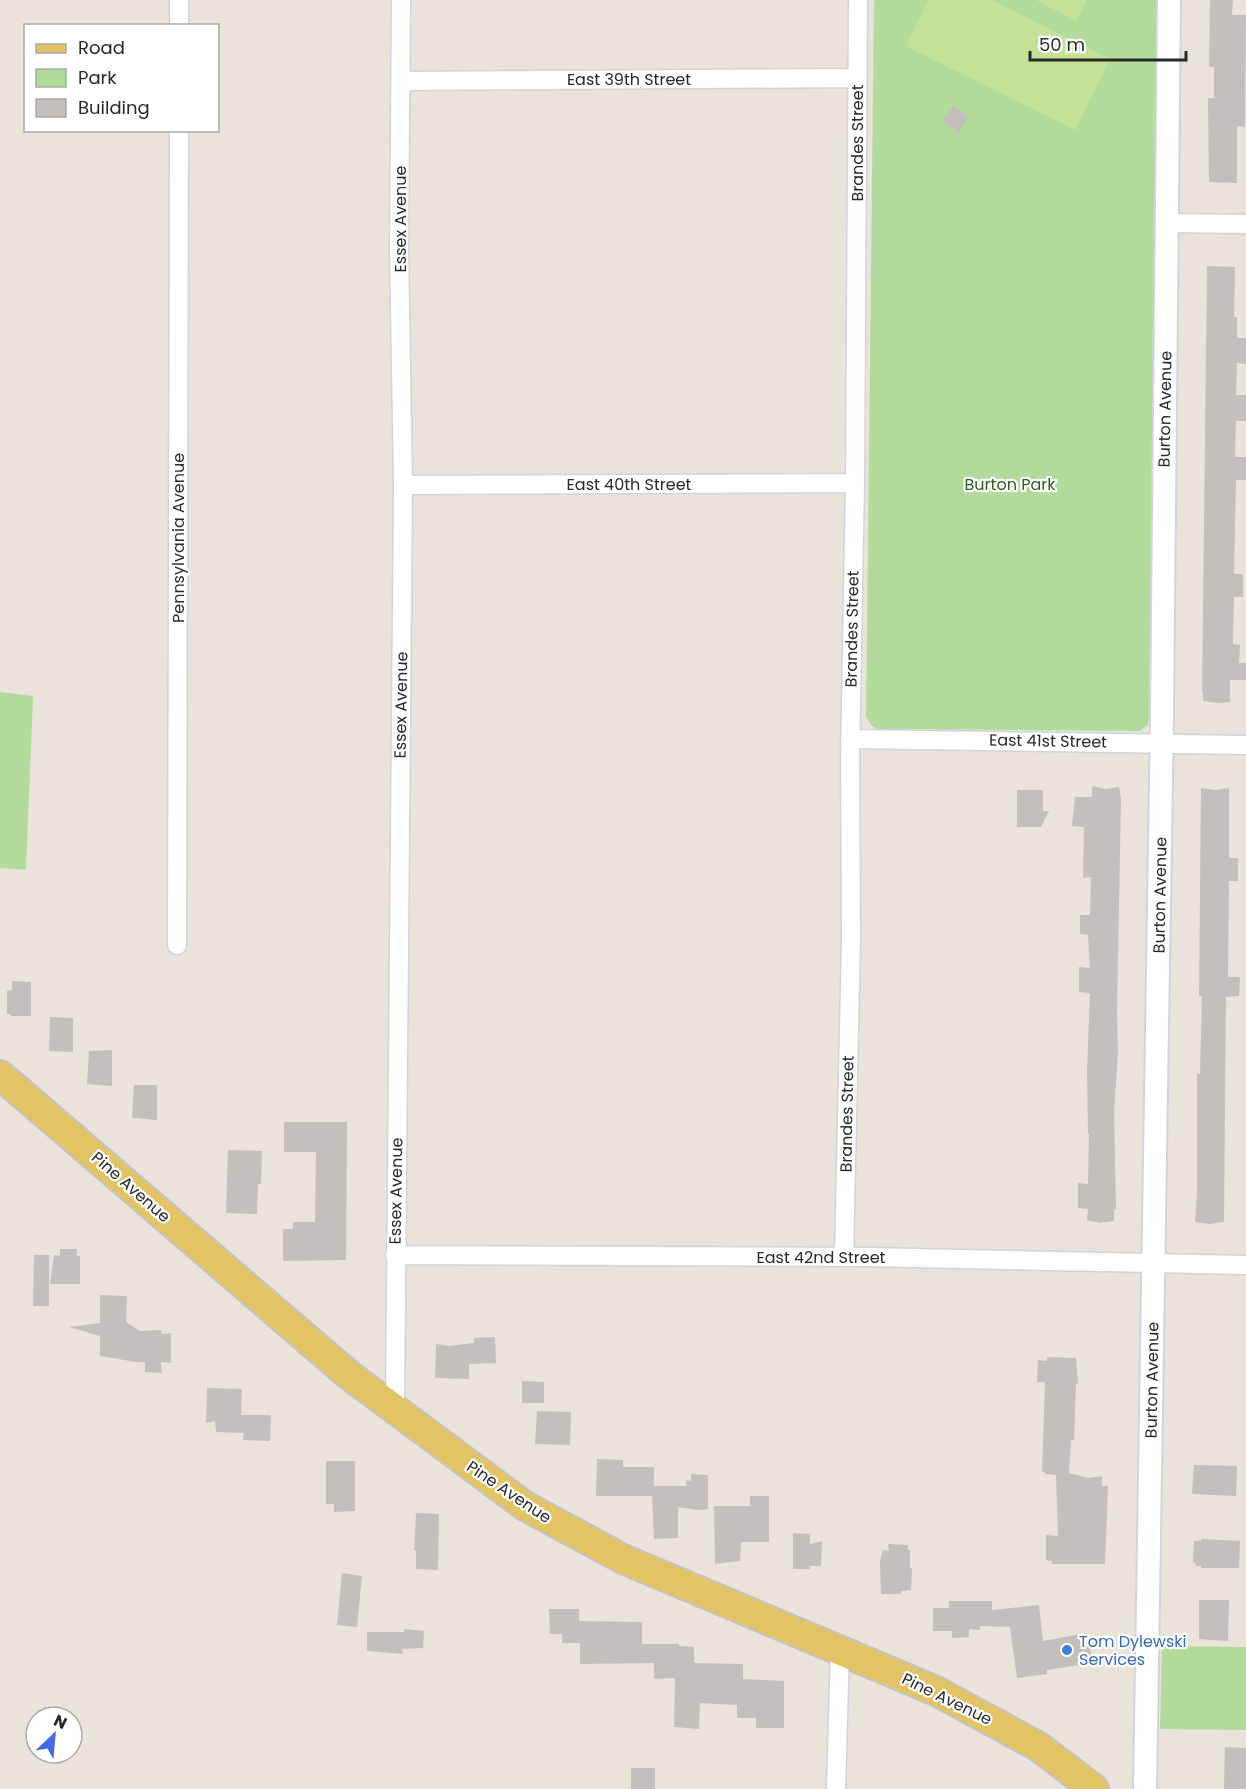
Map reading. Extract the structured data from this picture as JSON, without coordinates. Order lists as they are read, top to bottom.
{
  "streets": {
    "main road": ["Pine Avenue"],
    "street": [
      "East 39th Street",
      "Brandes Street",
      "Essex Avenue",
      "Burton Avenue",
      "East 40th Street",
      "Pennsylvania Avenue",
      "East 41st Street",
      "East 42nd Street"
    ]
  },
  "crossings": [
    ["East 39th Street", "Brandes Street"],
    ["East 39th Street", "Essex Avenue"],
    ["Brandes Street", "East 40th Street"],
    ["Brandes Street", "East 41st Street"],
    ["Brandes Street", "East 42nd Street"],
    ["Essex Avenue", "East 40th Street"],
    ["Essex Avenue", "Pine Avenue"],
    ["Essex Avenue", "East 42nd Street"],
    ["Burton Avenue", "East 41st Street"],
    ["Burton Avenue", "East 42nd Street"]
  ],
  "parks": ["Burton Park"],
  "places": ["Tom Dylewski Services"],
  "legend": ["Road", "Park", "Building"],
  "scale_bar": "50 m",
  "north": "top right"
}
